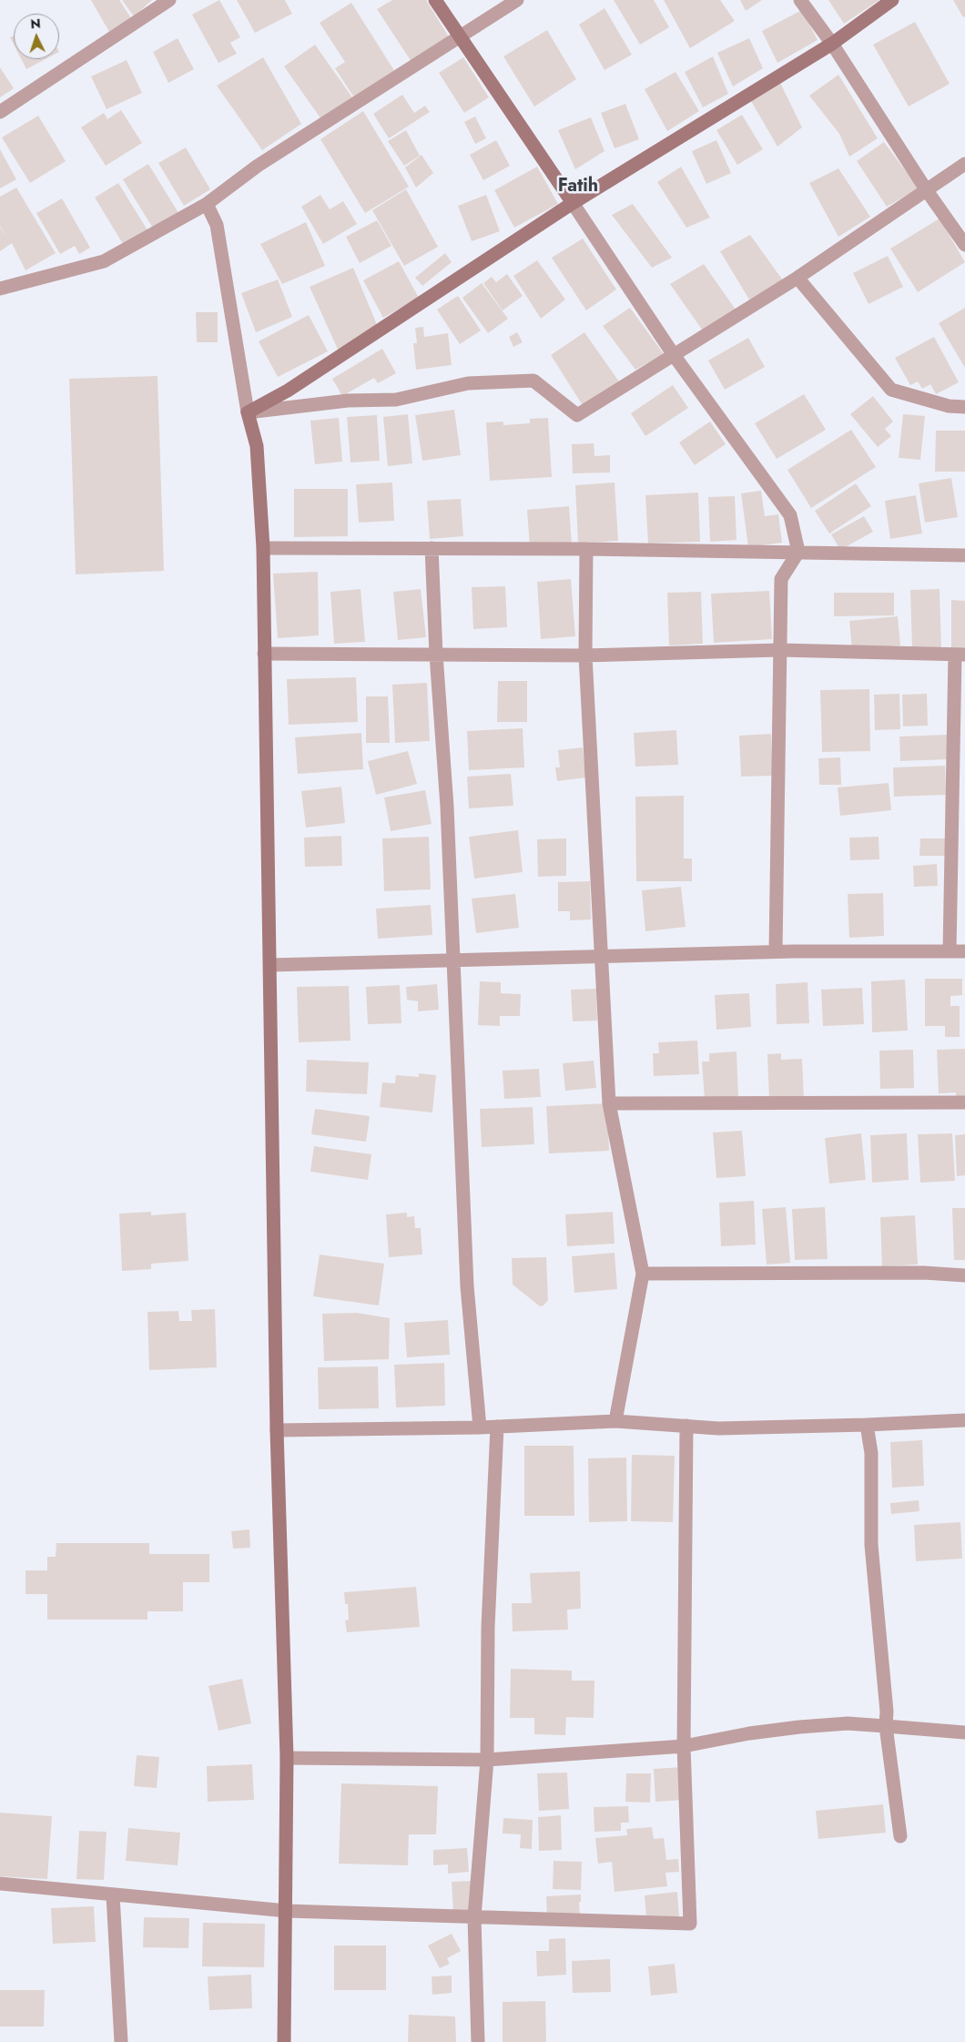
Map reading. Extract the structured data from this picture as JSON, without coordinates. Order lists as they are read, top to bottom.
{
  "districts": ["Fatih"],
  "north": "top"
}
